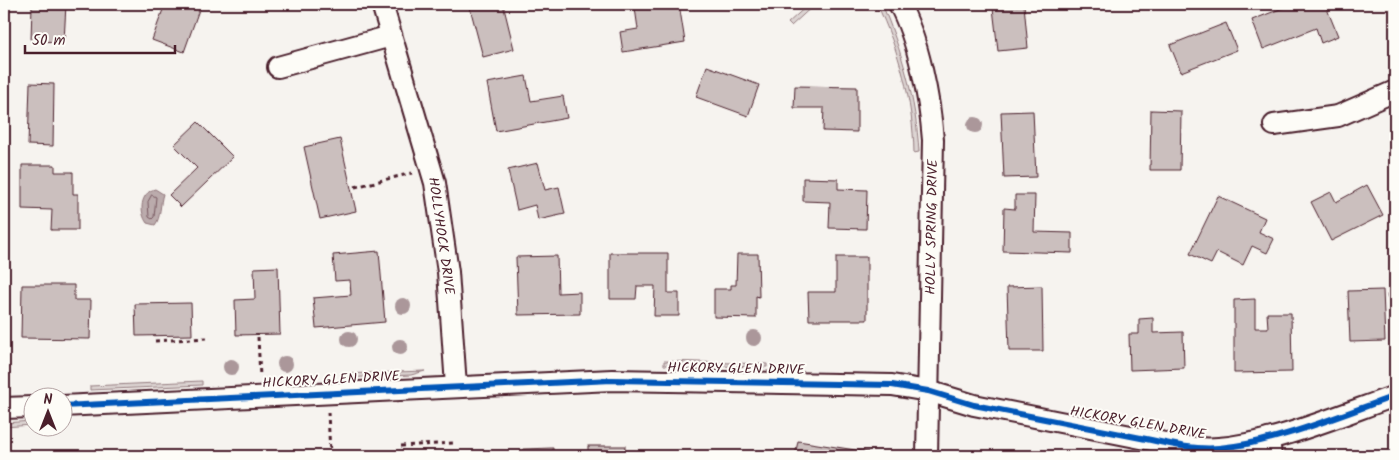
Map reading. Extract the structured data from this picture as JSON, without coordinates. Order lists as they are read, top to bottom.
{
  "streets": {
    "street": ["HOLLY SPRING DRIVE", "HOLLYHOCK DRIVE", "HICKORY GLEN DRIVE"]
  },
  "crossings": [
    ["HOLLY SPRING DRIVE", "HICKORY GLEN DRIVE"],
    ["HOLLYHOCK DRIVE", "HICKORY GLEN DRIVE"]
  ],
  "scale_bar": "50 m",
  "north": "top"
}
